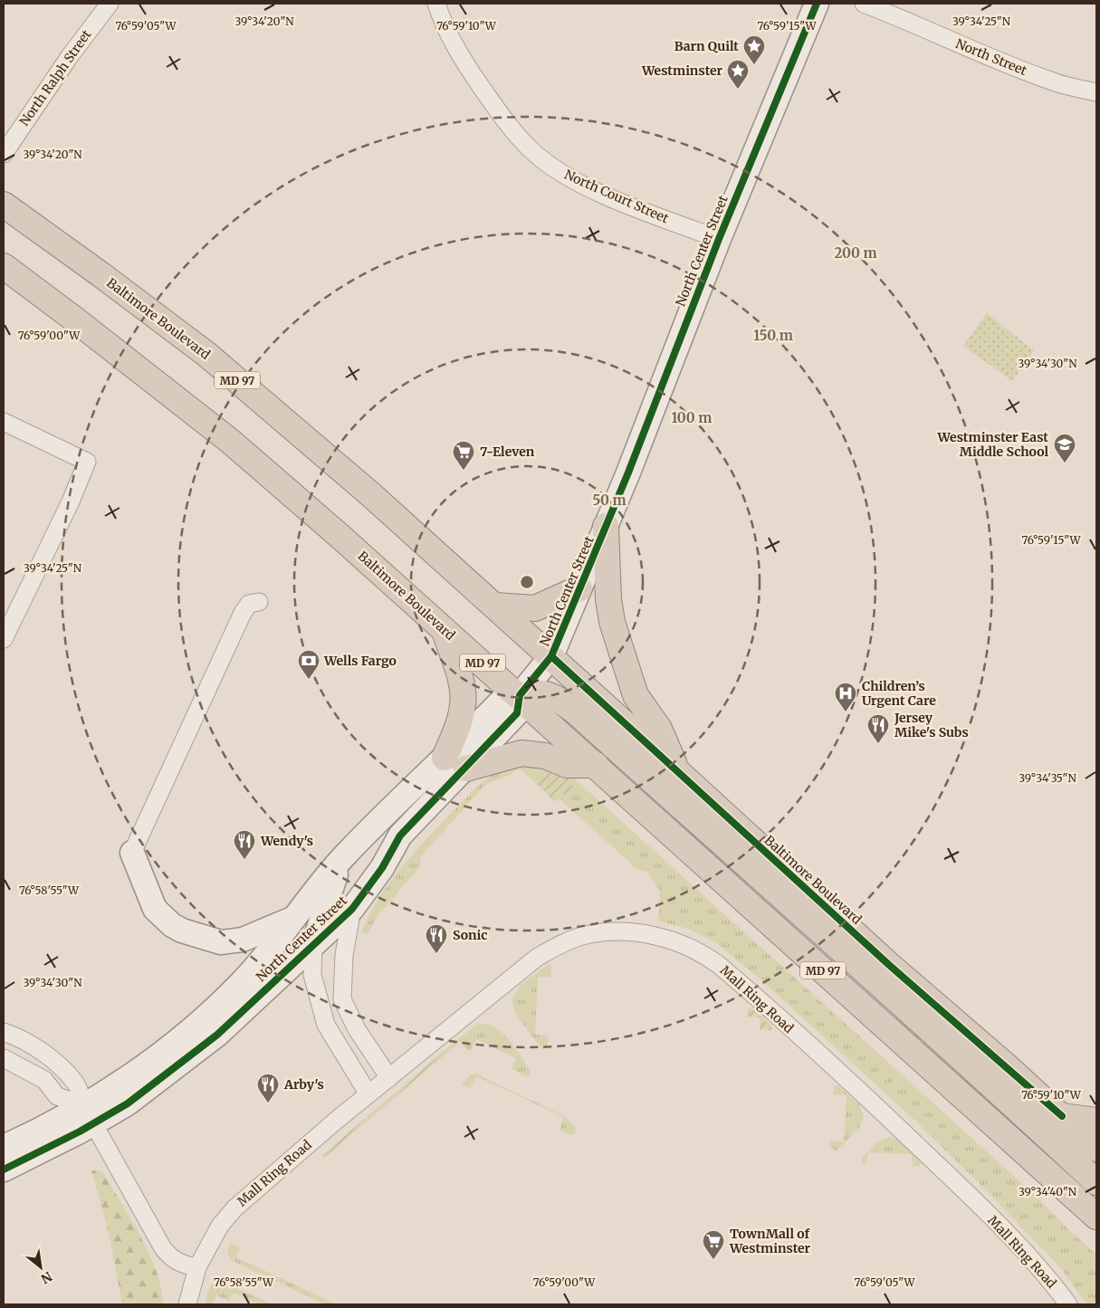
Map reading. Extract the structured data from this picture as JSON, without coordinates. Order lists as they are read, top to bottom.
{
  "streets": {
    "highway": ["Baltimore Boulevard", "MD 97"],
    "street": [
      "North Street",
      "North Ralph Street",
      "North Court Street",
      "North Center Street",
      "Mall Ring Road"
    ]
  },
  "crossings": [
    ["North Court Street", "North Center Street"],
    ["North Center Street", "Baltimore Boulevard"]
  ],
  "places": {
    "place": ["Barn Quilt", "Westminster"],
    "school or university": ["Westminster East Middle School"],
    "supermarket": ["7-Eleven", "TownMall of Westminster"],
    "bank": ["Wells Fargo"],
    "hospital": ["Children’s Urgent Care"],
    "restaurant": [
      "Jersey Mike's Subs",
      "Wendy's",
      "Sonic",
      "Arby's"
    ]
  },
  "north": "bottom right",
  "coordinates": [
    "39°34'20\"N",
    "39°34'25\"N",
    "76°59'10\"W",
    "76°59'05\"W",
    "76°59'15\"W",
    "76°59'00\"W",
    "39°34'30\"N",
    "39°34'35\"N",
    "76°58'55\"W",
    "39°34'40\"N"
  ],
  "rings": [
    "200 m",
    "150 m",
    "100 m",
    "50 m"
  ]
}
